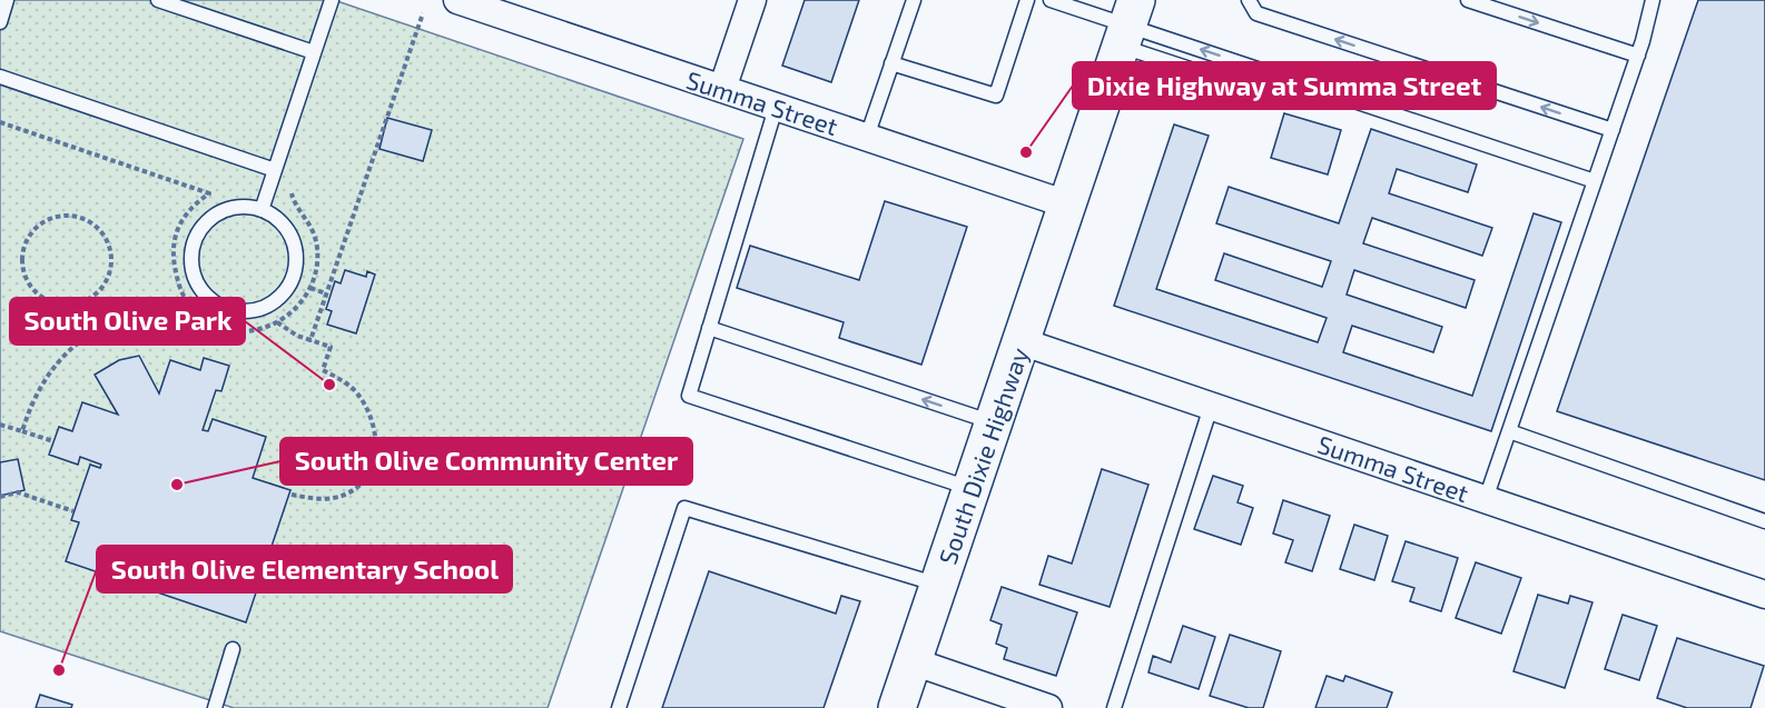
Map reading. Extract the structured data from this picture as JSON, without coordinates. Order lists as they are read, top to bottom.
{
  "streets": {
    "main road": ["South Dixie Highway"],
    "street": ["Summa Street"]
  },
  "crossings": [
    ["Summa Street", "South Dixie Highway"]
  ],
  "places": [
    "Dixie Highway at Summa Street",
    "South Olive Park",
    "South Olive Community Center",
    "South Olive Elementary School"
  ]
}
